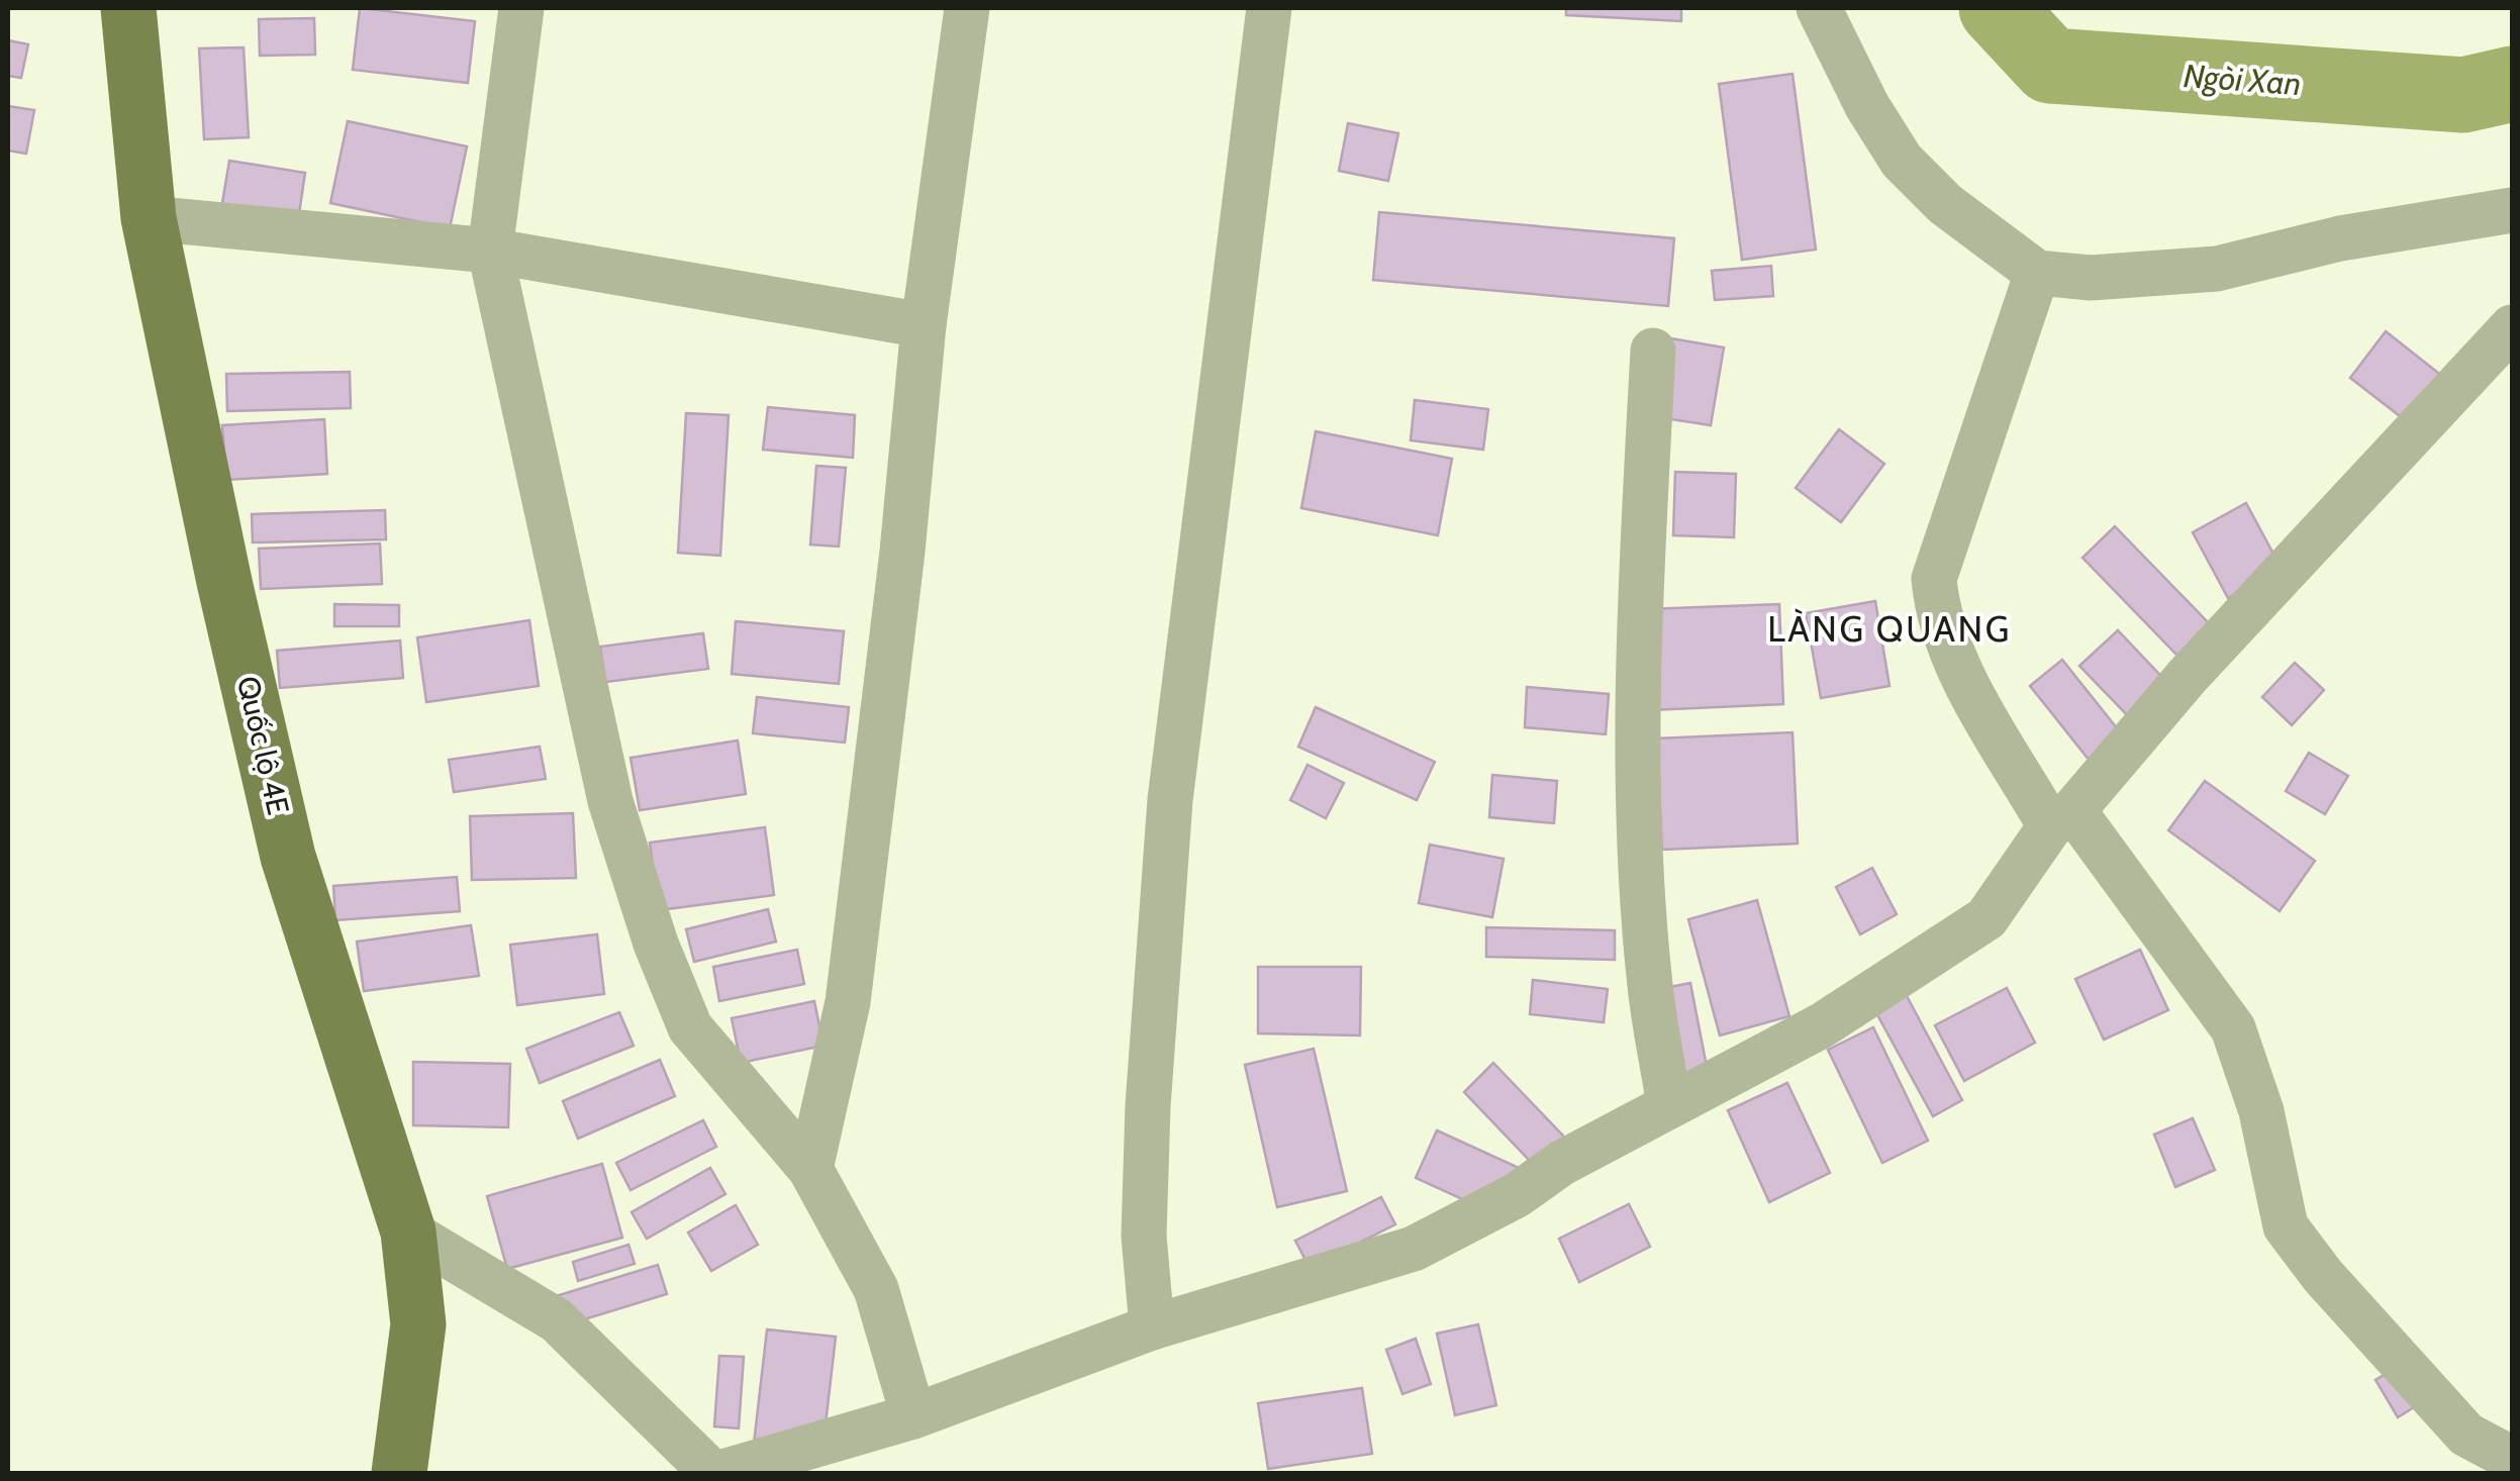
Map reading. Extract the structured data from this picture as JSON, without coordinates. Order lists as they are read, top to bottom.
{
  "streets": {
    "main road": ["Quốc lộ 4E"]
  },
  "districts": ["LÀNG QUANG"],
  "water": ["Ngòi Xan"]
}
